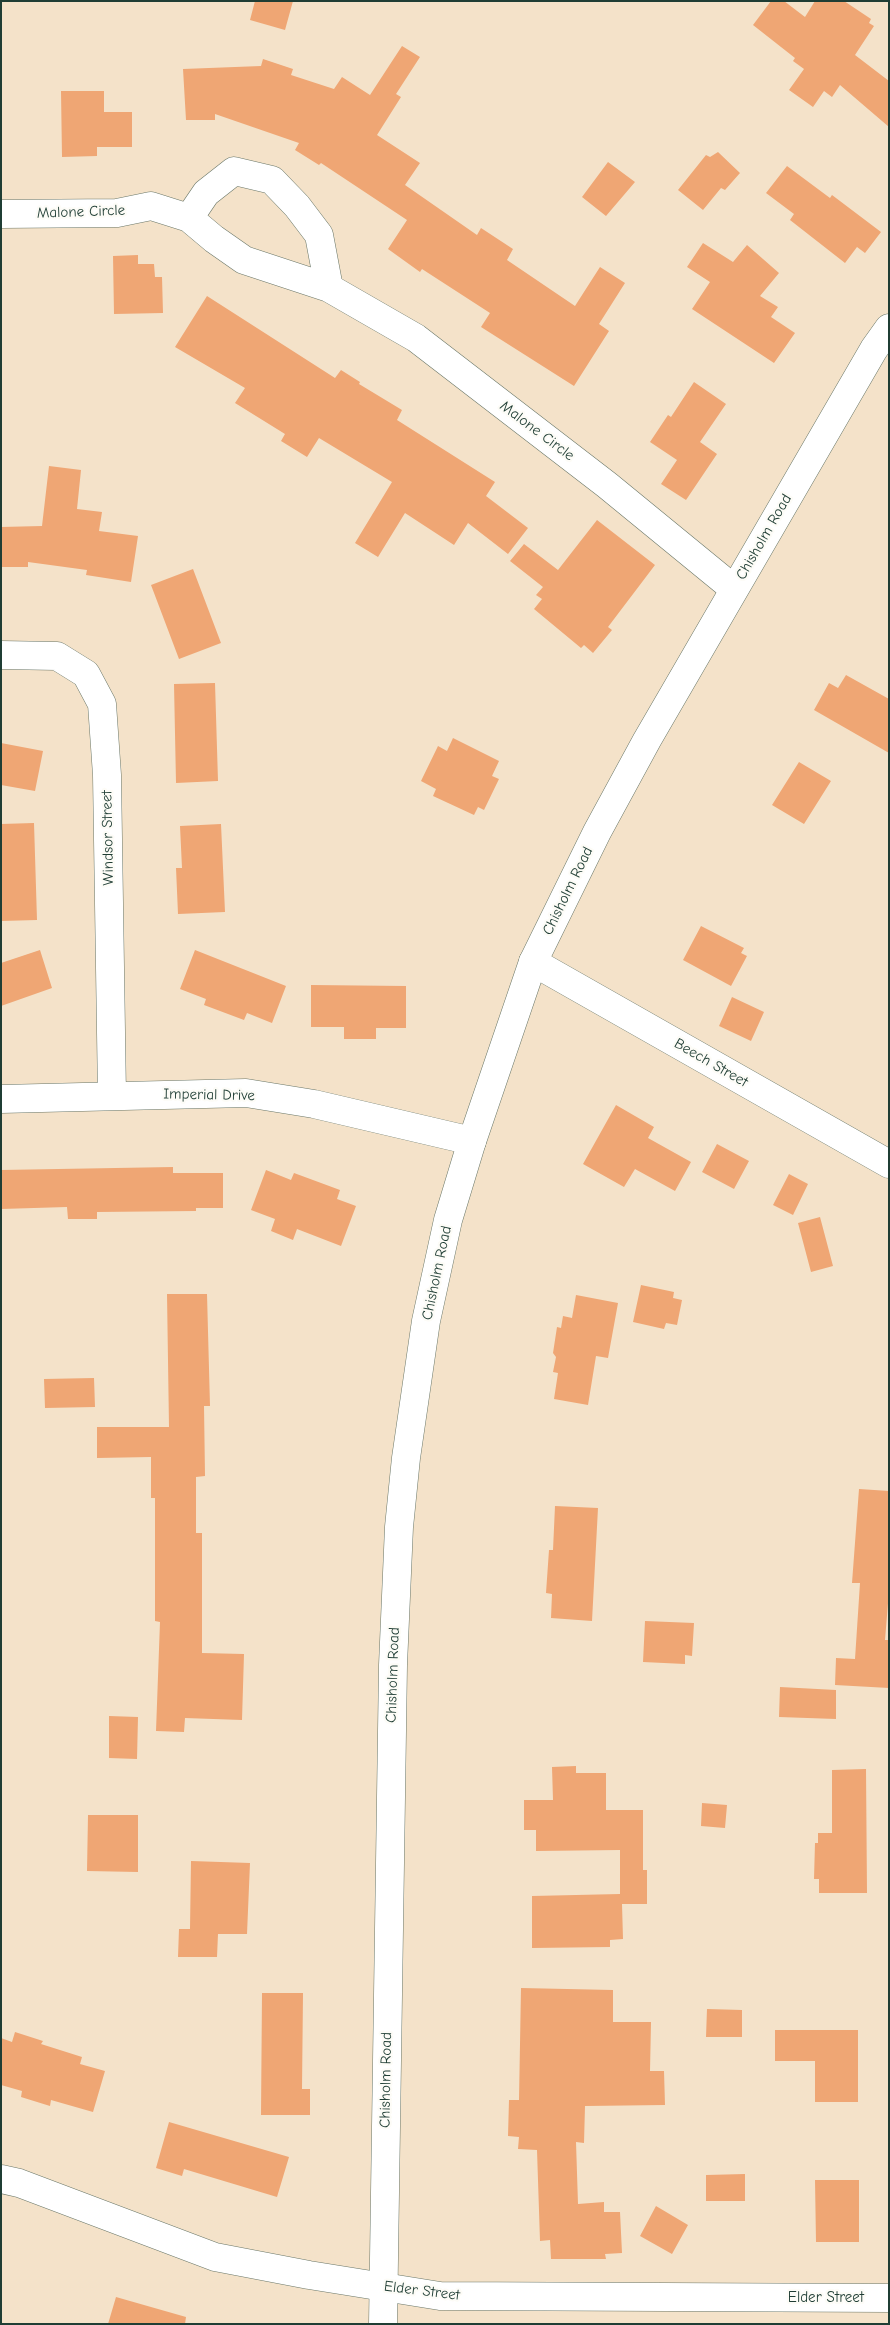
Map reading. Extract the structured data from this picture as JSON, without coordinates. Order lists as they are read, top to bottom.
{
  "streets": {
    "street": [
      "Malone Circle",
      "Chisholm Road",
      "Windsor Street",
      "Beech Street",
      "Imperial Drive",
      "Elder Street"
    ]
  },
  "crossings": [
    ["Malone Circle", "Chisholm Road"],
    ["Chisholm Road", "Beech Street"],
    ["Chisholm Road", "Imperial Drive"],
    ["Chisholm Road", "Elder Street"],
    ["Windsor Street", "Imperial Drive"]
  ]
}
